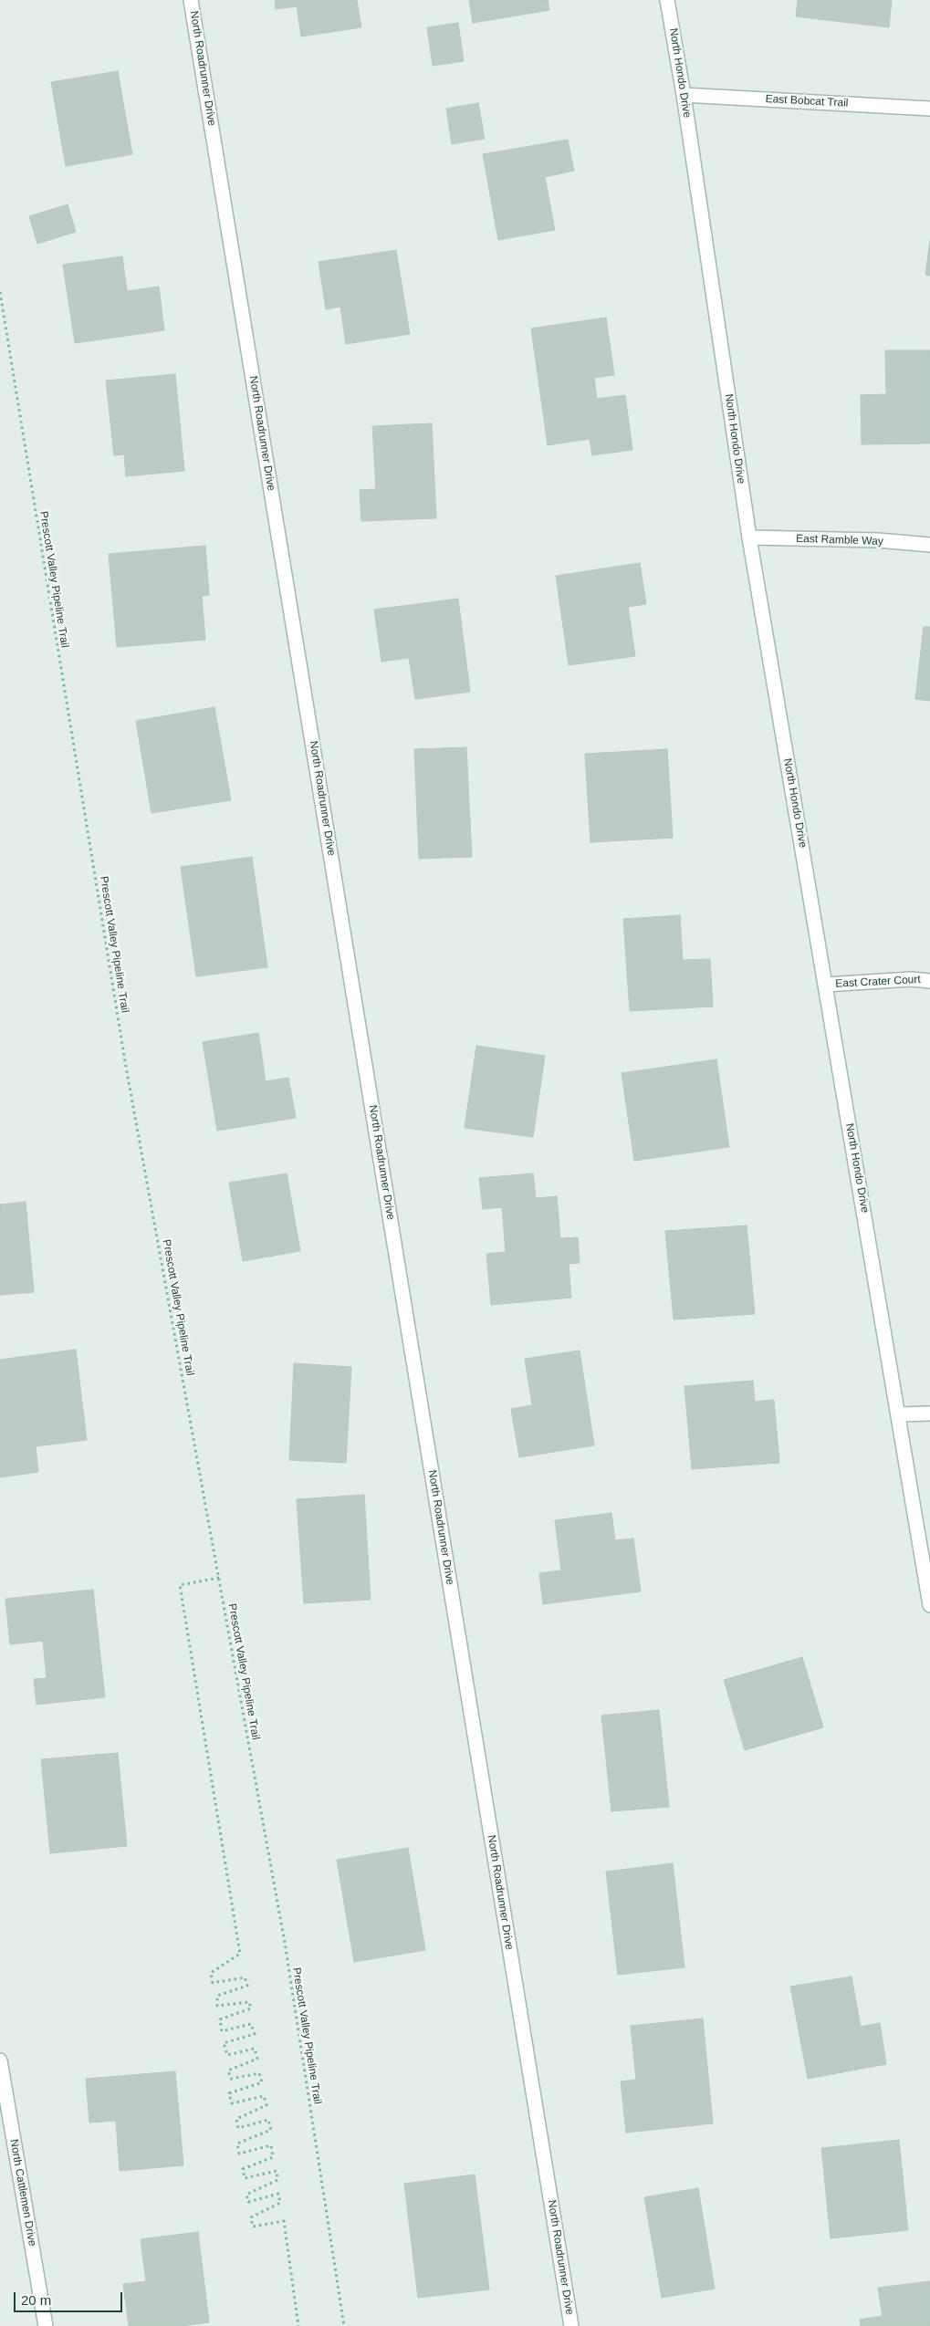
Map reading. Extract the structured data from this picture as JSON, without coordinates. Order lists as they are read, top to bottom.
{
  "streets": {
    "street": [
      "North Roadrunner Drive",
      "North Hondo Drive",
      "East Bobcat Trail",
      "East Ramble Way",
      "East Crater Court",
      "North Cattlemen Drive"
    ],
    "path": ["Prescott Valley Pipeline Trail"]
  },
  "crossings": [
    ["North Hondo Drive", "East Bobcat Trail"],
    ["North Hondo Drive", "East Ramble Way"],
    ["North Hondo Drive", "East Crater Court"]
  ],
  "scale_bar": "20 m"
}
